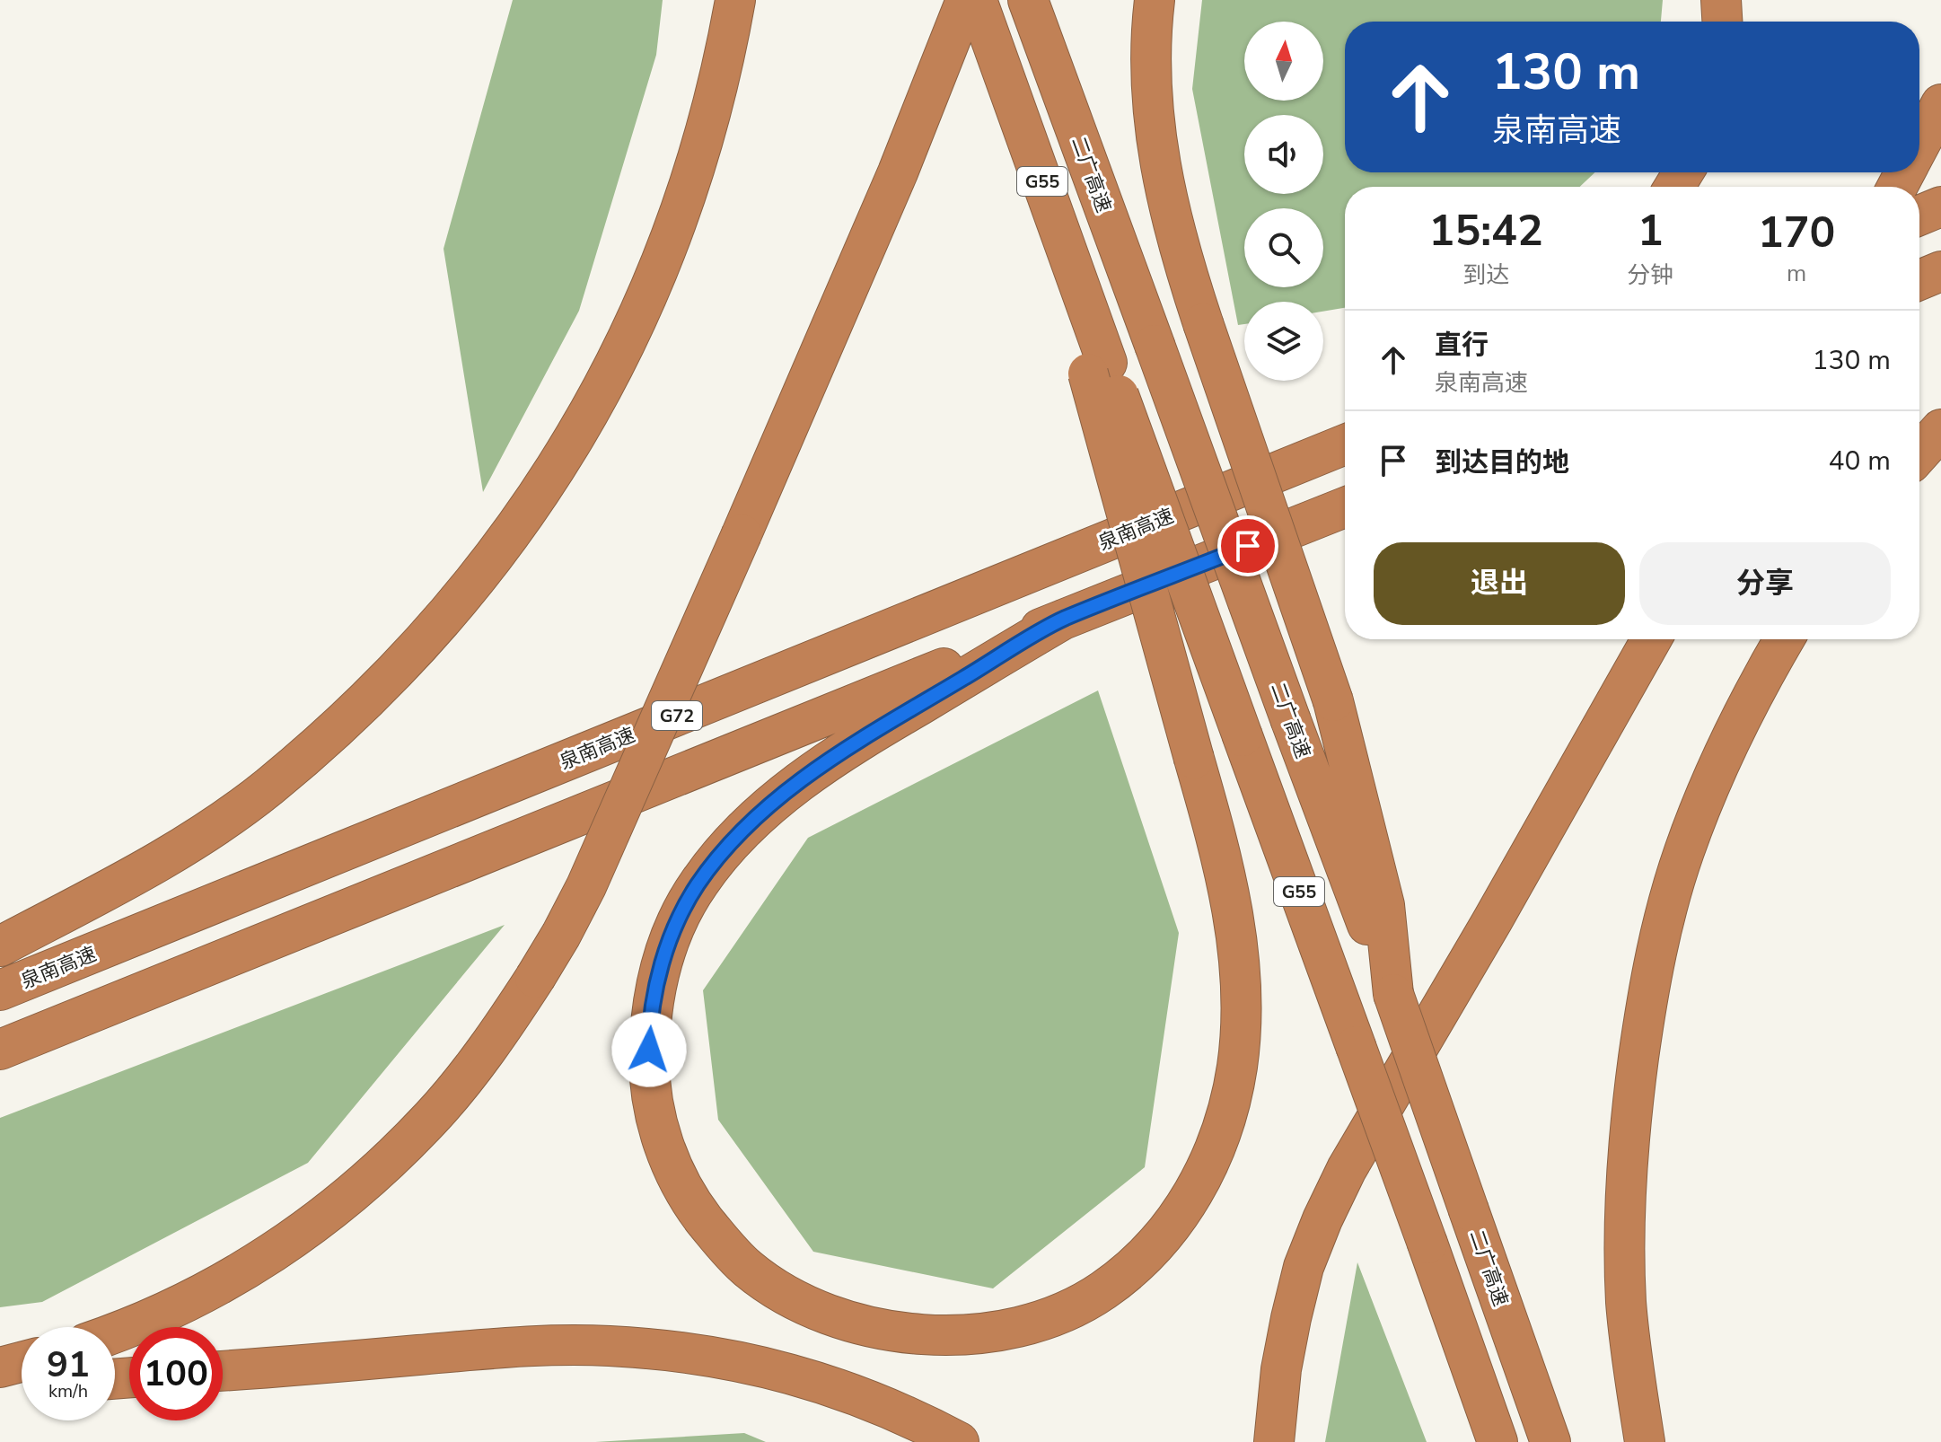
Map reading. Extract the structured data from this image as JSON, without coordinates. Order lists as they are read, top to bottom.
{
  "streets": {
    "highway": [
      "二广高速",
      "G55",
      "泉南高速",
      "G72"
    ]
  },
  "north": "top",
  "page": {
    "turn": ["130 m", "泉南高速"],
    "eta": [
      "15:42",
      "到达",
      "1",
      "分钟",
      "170",
      "m"
    ],
    "list": [
      {
        "name": "直行",
        "note": "泉南高速",
        "value": "130 m"
      },
      {
        "name": "到达目的地",
        "value": "40 m"
      }
    ],
    "buttons": ["退出", "分享"],
    "speed": "91 km/h",
    "limit": "100"
  }
}
